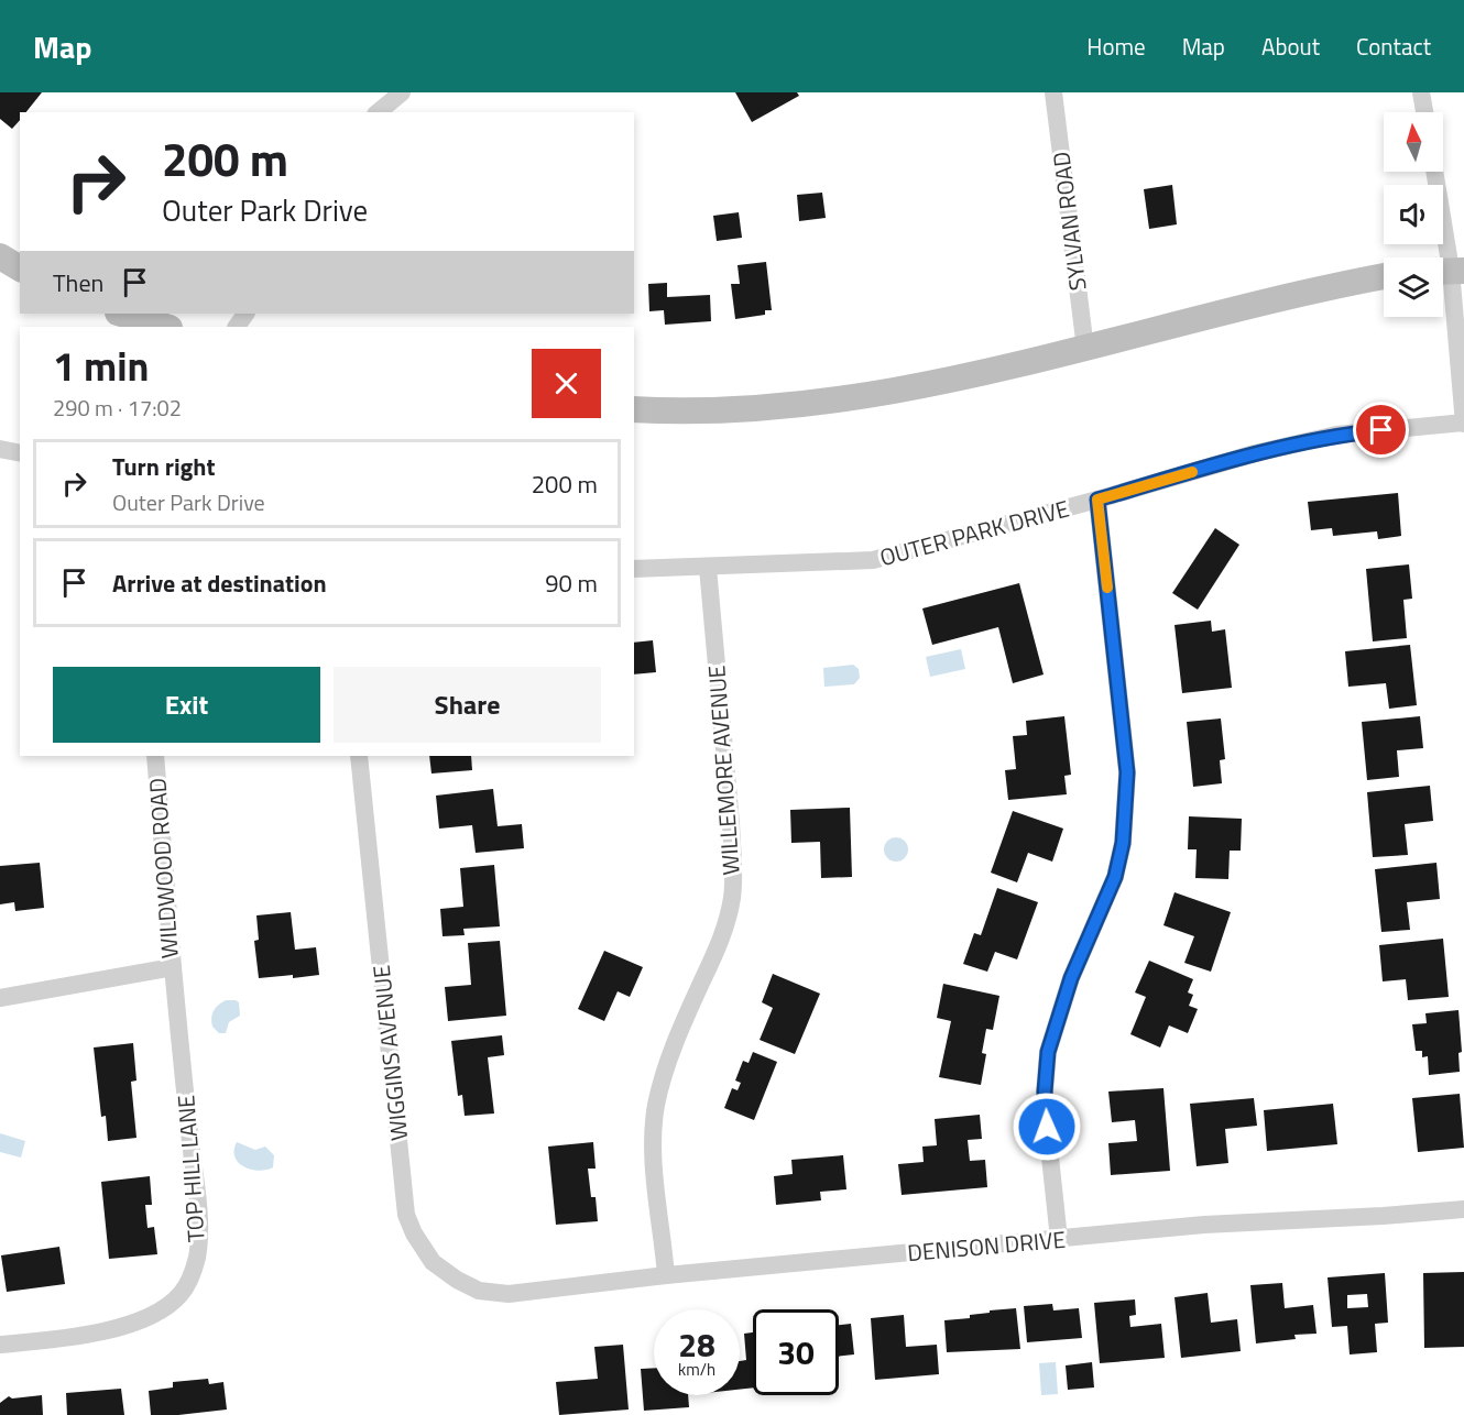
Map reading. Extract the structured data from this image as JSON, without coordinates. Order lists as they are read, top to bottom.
{
  "streets": {
    "street": [
      "SYLVAN ROAD",
      "OUTER PARK DRIVE",
      "WILLEMORE AVENUE",
      "WILDWOOD ROAD",
      "WIGGINS AVENUE",
      "TOP HILL LANE",
      "DENISON DRIVE"
    ]
  },
  "crossings": [
    ["OUTER PARK DRIVE", "WILLEMORE AVENUE"],
    ["WILLEMORE AVENUE", "DENISON DRIVE"],
    ["WILDWOOD ROAD", "TOP HILL LANE"],
    ["WIGGINS AVENUE", "DENISON DRIVE"]
  ],
  "north": "top",
  "page": {
    "header": "Map",
    "nav": [
      "Home",
      "Map",
      "About",
      "Contact"
    ],
    "turn": ["200 m", "Outer Park Drive"],
    "then": "Then",
    "heading": ["1 min", "290 m · 17:02"],
    "list": [
      {
        "name": "Turn right",
        "note": "Outer Park Drive",
        "value": "200 m"
      },
      {
        "name": "Arrive at destination",
        "value": "90 m"
      }
    ],
    "buttons": ["Exit", "Share"],
    "speed": "28 km/h",
    "limit": "30"
  }
}
